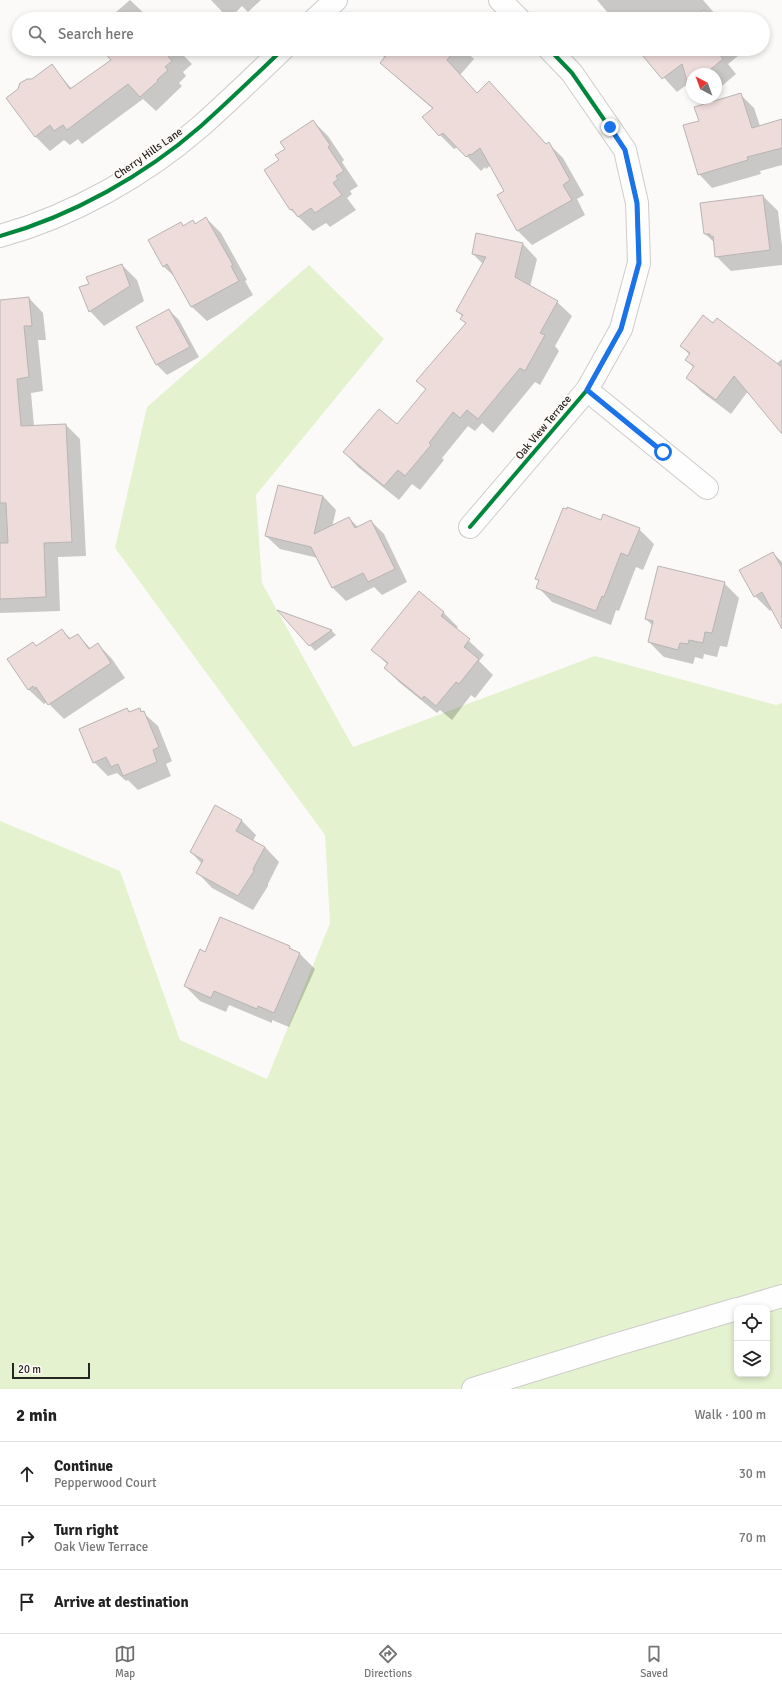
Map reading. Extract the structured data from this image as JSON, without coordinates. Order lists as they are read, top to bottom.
{
  "streets": {
    "street": ["Cherry Hills Lane", "Oak View Terrace"]
  },
  "scale_bar": "20 m",
  "north": "top left",
  "page": {
    "search": "Search here",
    "scale": "20 m",
    "heading": ["2 min", "Walk · 100 m"],
    "list": [
      ["Continue", "Pepperwood Court", "30 m"],
      ["Turn right", "Oak View Terrace", "70 m"],
      "Arrive at destination"
    ],
    "nav": ["Map", "Directions", "Saved"]
  }
}
